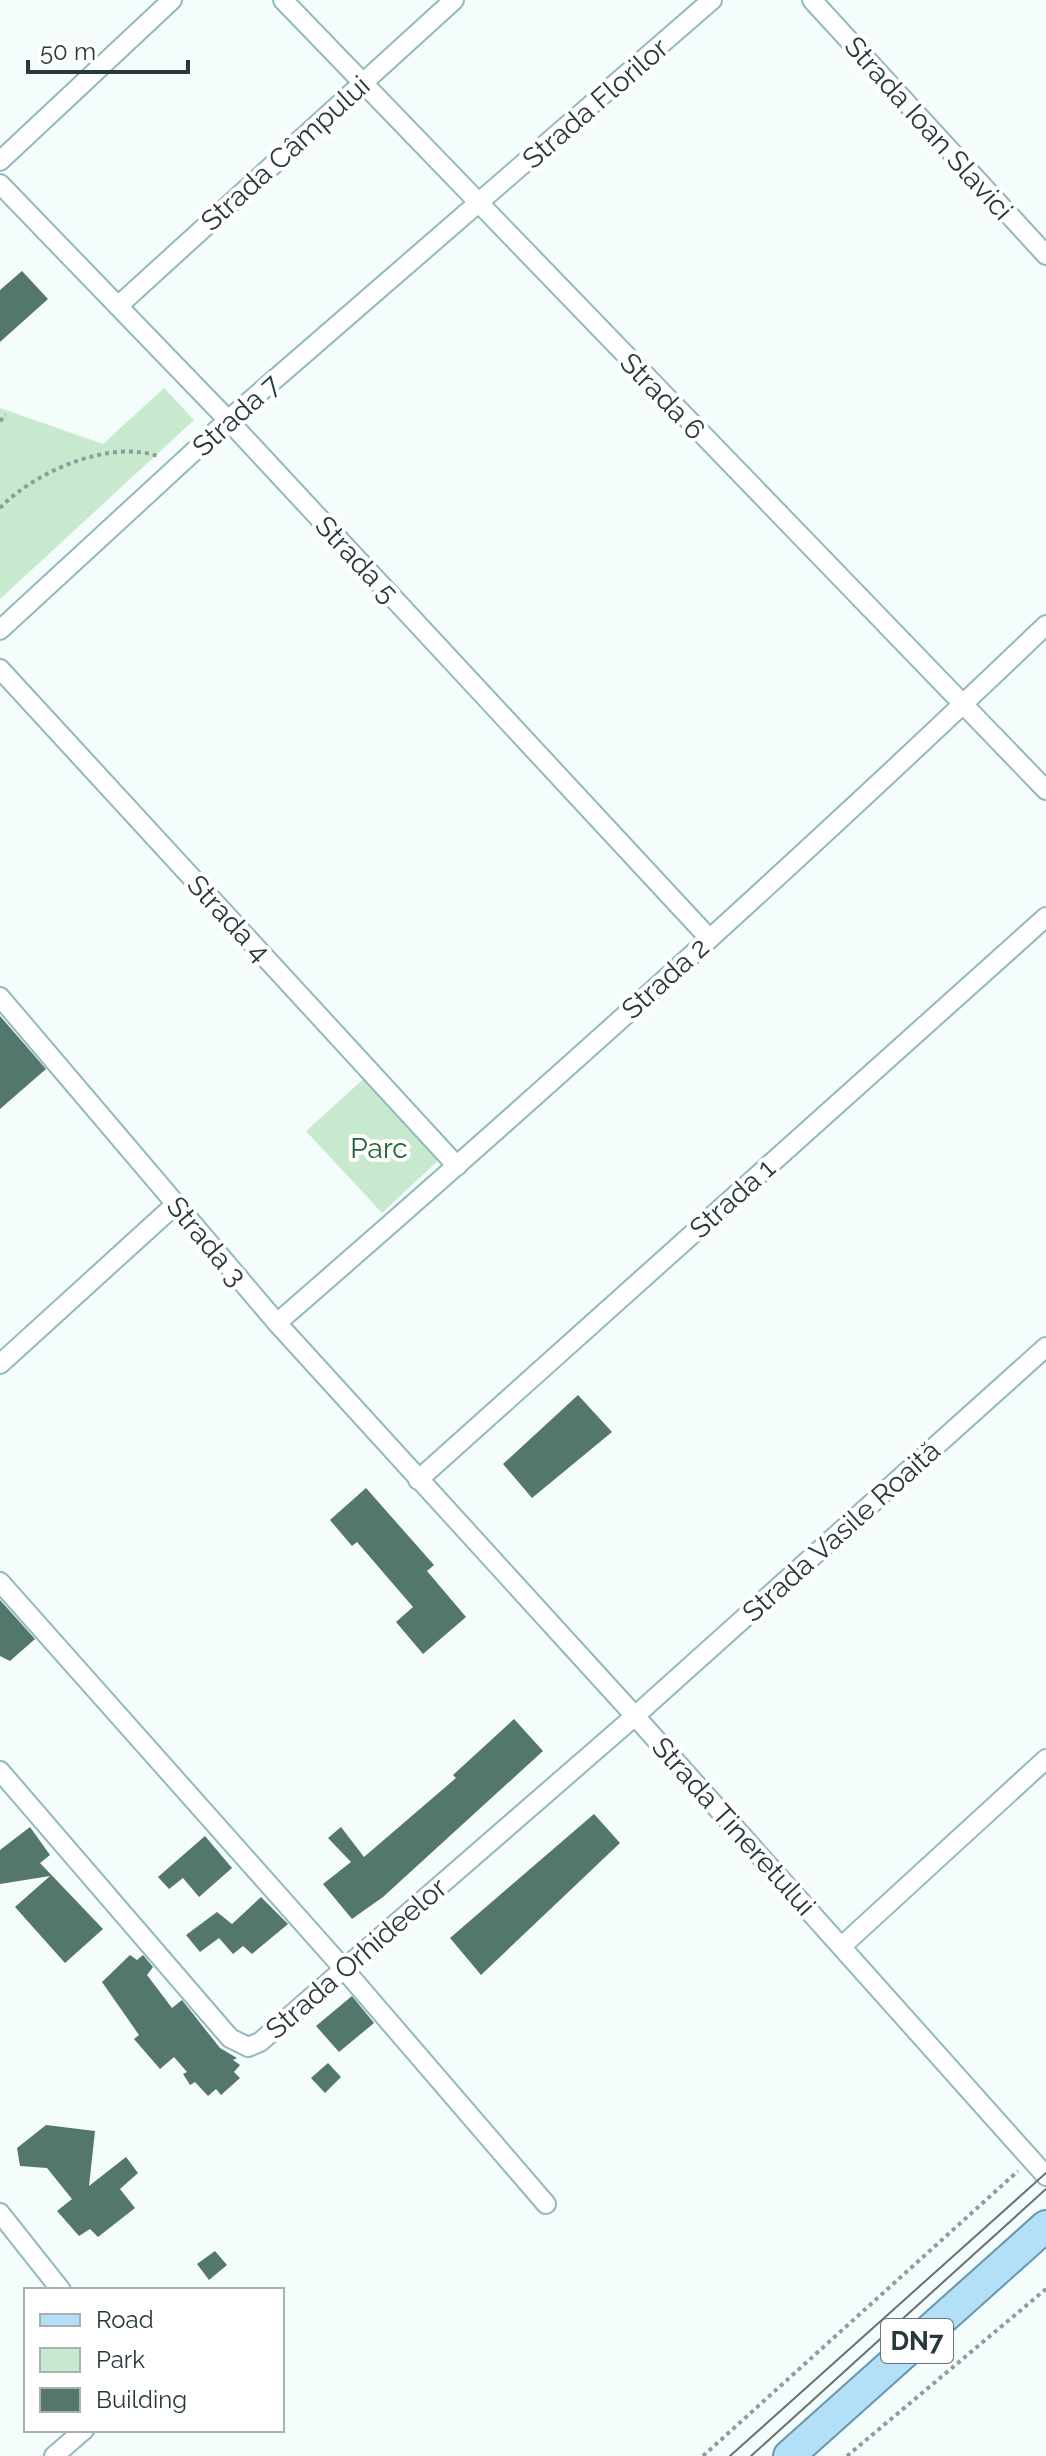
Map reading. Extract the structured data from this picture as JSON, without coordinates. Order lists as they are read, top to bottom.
{
  "streets": {
    "main road": ["DN7"],
    "street": [
      "Strada Florilor",
      "Strada Ioan Slavici",
      "Strada Câmpului",
      "Strada 6",
      "Strada 7",
      "Strada 5",
      "Strada 4",
      "Strada 2",
      "Strada 1",
      "Strada 3",
      "Strada Vasile Roaită",
      "Strada Tineretului",
      "Strada Orhideelor"
    ]
  },
  "crossings": [
    ["Strada Florilor", "Strada 6"],
    ["Strada Florilor", "Strada 7"],
    ["Strada Câmpului", "Strada 6"],
    ["Strada Câmpului", "Strada 5"],
    ["Strada 6", "Strada 7"],
    ["Strada 6", "Strada 2"],
    ["Strada 7", "Strada 5"],
    ["Strada 5", "Strada 2"],
    ["Strada 4", "Strada 2"],
    ["Strada 2", "Strada 3"],
    ["Strada 1", "Strada 3"],
    ["Strada 1", "Strada Tineretului"],
    ["Strada 3", "Strada Tineretului"],
    ["Strada Vasile Roaită", "Strada Tineretului"],
    ["Strada Vasile Roaită", "Strada Orhideelor"],
    ["Strada Tineretului", "Strada Orhideelor"]
  ],
  "parks": ["Parc"],
  "legend": ["Road", "Park", "Building"],
  "scale_bar": "50 m"
}
